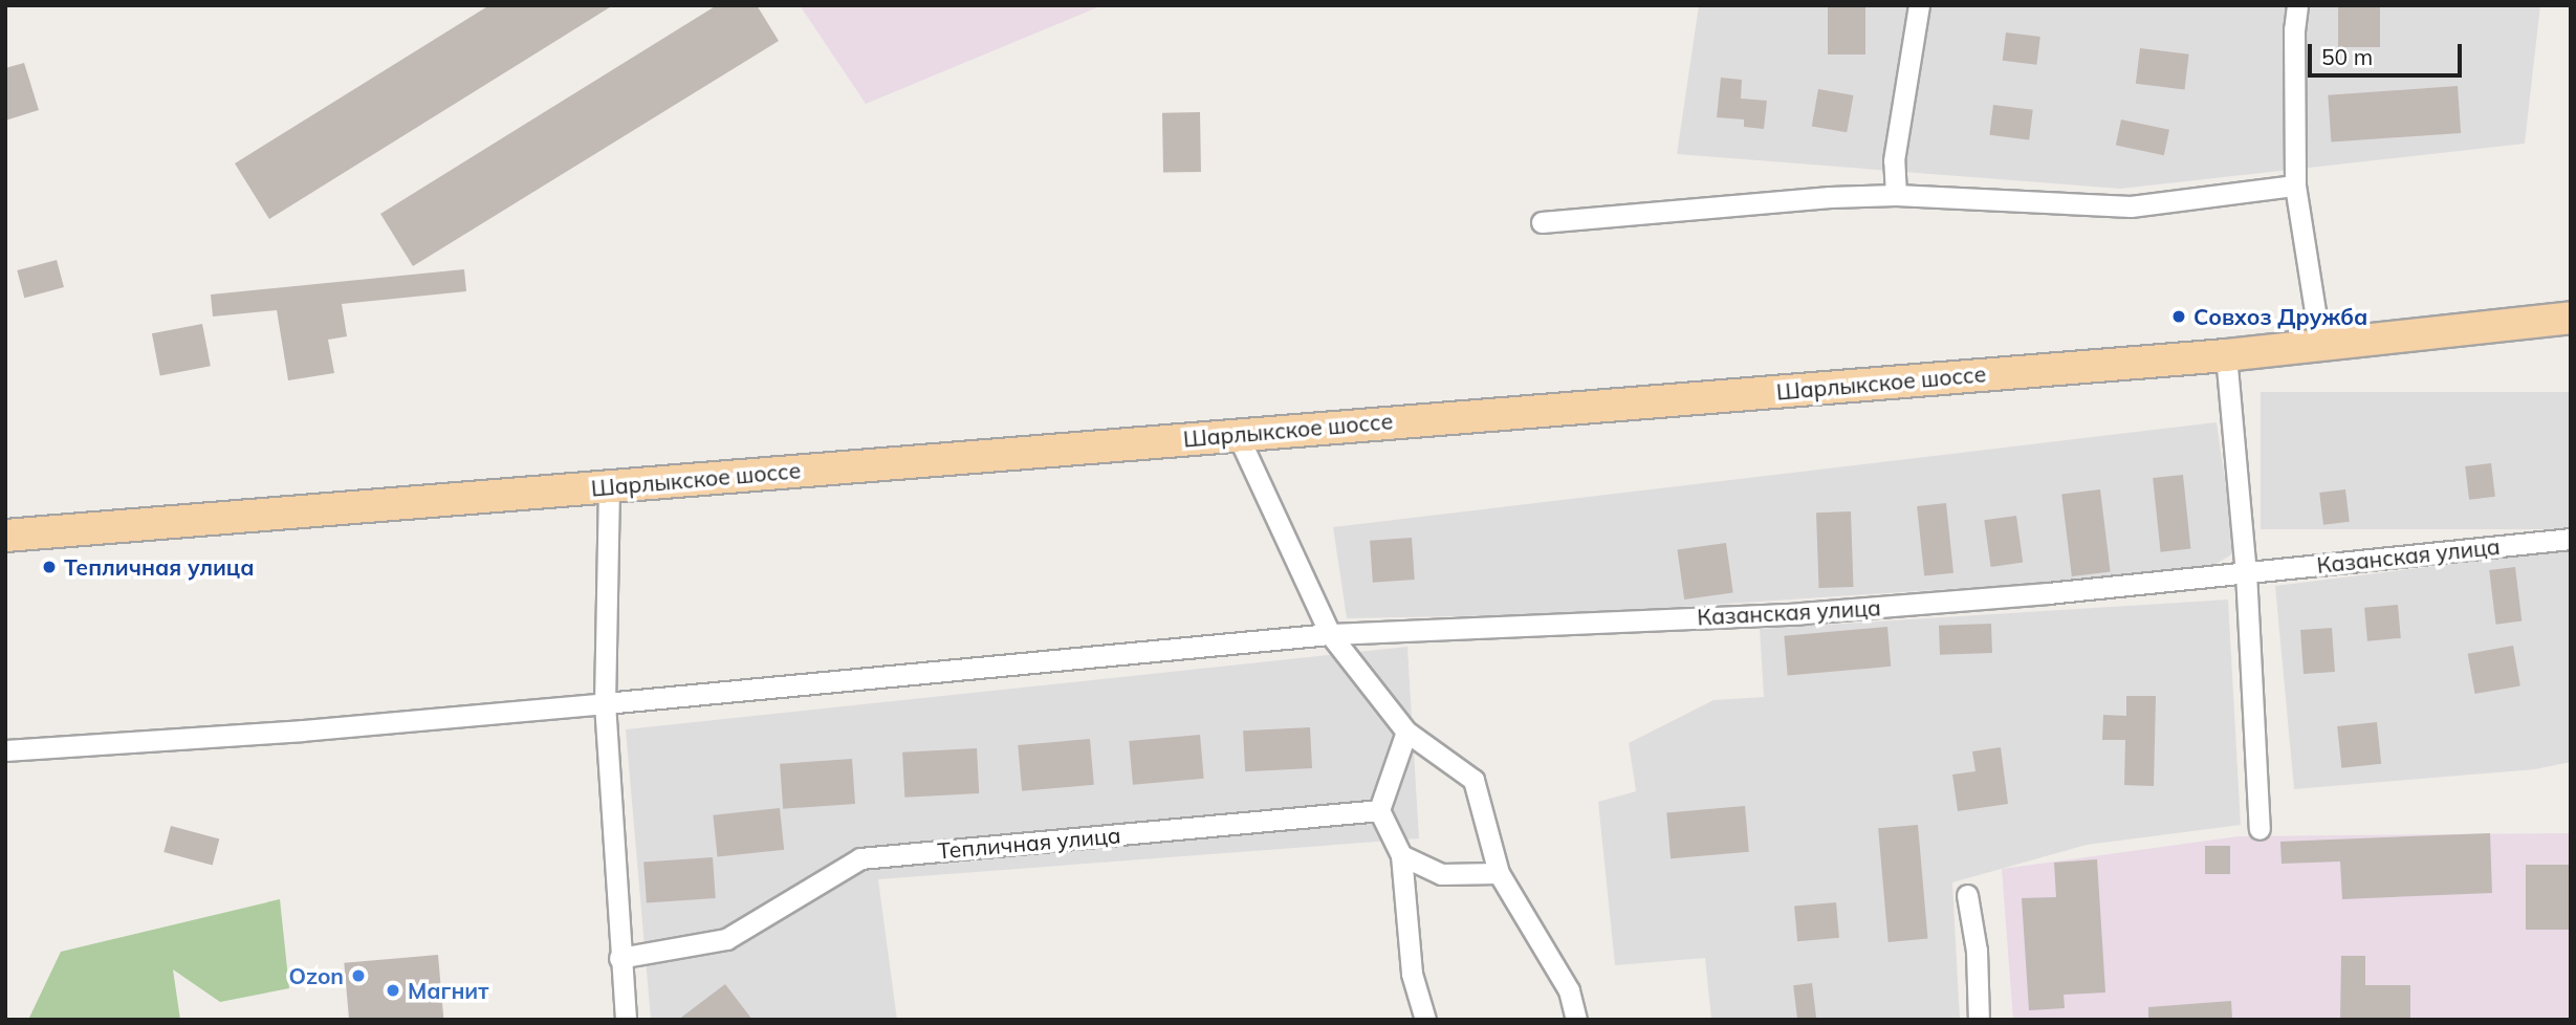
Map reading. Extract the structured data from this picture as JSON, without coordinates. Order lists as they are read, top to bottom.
{
  "streets": {
    "main road": ["Шарлыкское шоссе"],
    "street": ["Казанская улица", "Тепличная улица"]
  },
  "places": [
    "Совхоз Дружба",
    "Тепличная улица",
    "Ozon",
    "Магнит"
  ],
  "scale_bar": "50 m"
}
